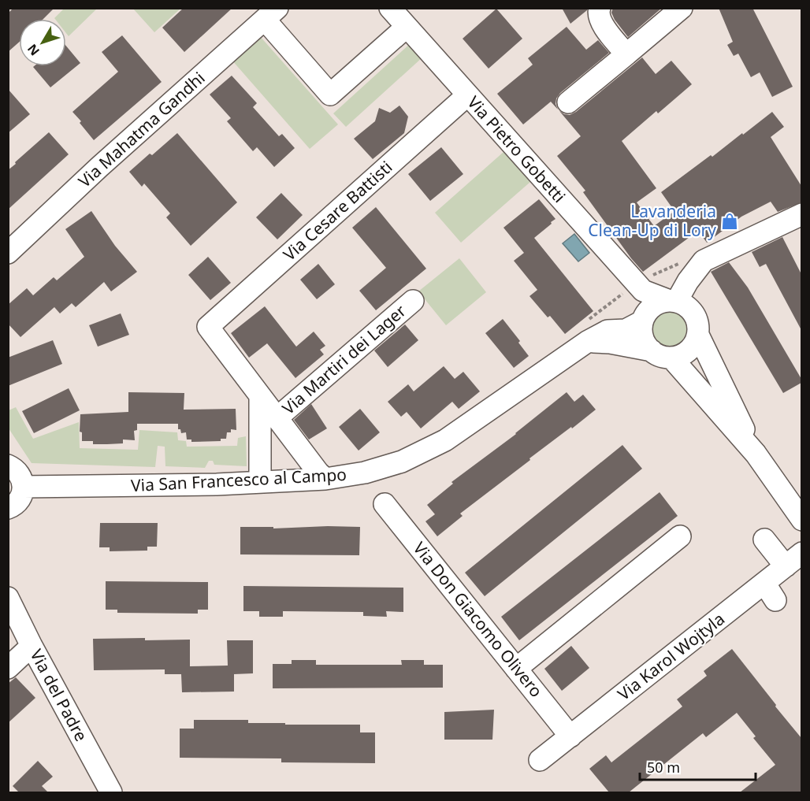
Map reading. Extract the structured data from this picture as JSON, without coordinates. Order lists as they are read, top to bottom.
{
  "streets": {
    "street": [
      "Via Mahatma Gandhi",
      "Via Pietro Gobetti",
      "Via Cesare Battisti",
      "Via Martiri dei Lager",
      "Via San Francesco al Campo",
      "Via Don Giacomo Olivero",
      "Via Karol Wojtyla",
      "Via del Padre"
    ]
  },
  "crossings": [
    ["Via Pietro Gobetti", "Via Cesare Battisti"],
    ["Via Pietro Gobetti", "Via San Francesco al Campo"],
    ["Via Cesare Battisti", "Via Martiri dei Lager"],
    ["Via Martiri dei Lager", "Via San Francesco al Campo"],
    ["Via Don Giacomo Olivero", "Via Karol Wojtyla"]
  ],
  "places": {
    "shop": ["Lavanderia Clean-Up di Lory"]
  },
  "scale_bar": "50 m",
  "north": "bottom left"
}
